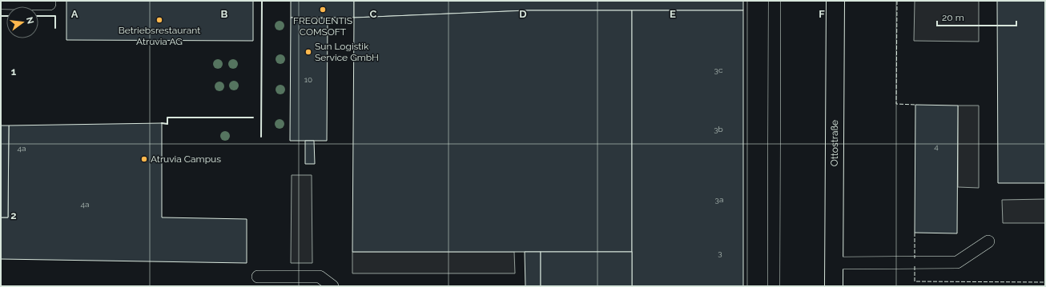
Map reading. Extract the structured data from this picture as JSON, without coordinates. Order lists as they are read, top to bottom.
{
  "streets": {
    "main road": ["Ottostraße"]
  },
  "places": [
    "FREQUENTIS COMSOFT",
    "Betriebsrestaurant Atruvia AG",
    "Sun Logistik Service GmbH",
    "Atruvia Campus"
  ],
  "house_numbers": [
    "3c",
    "10",
    "3b",
    "4",
    "4a",
    "3a",
    "4a",
    "3"
  ],
  "scale_bar": "20 m",
  "north": "right",
  "grid": {
    "columns": [
      "A",
      "B",
      "C",
      "D",
      "E",
      "F"
    ],
    "rows": ["1", "2"]
  }
}
